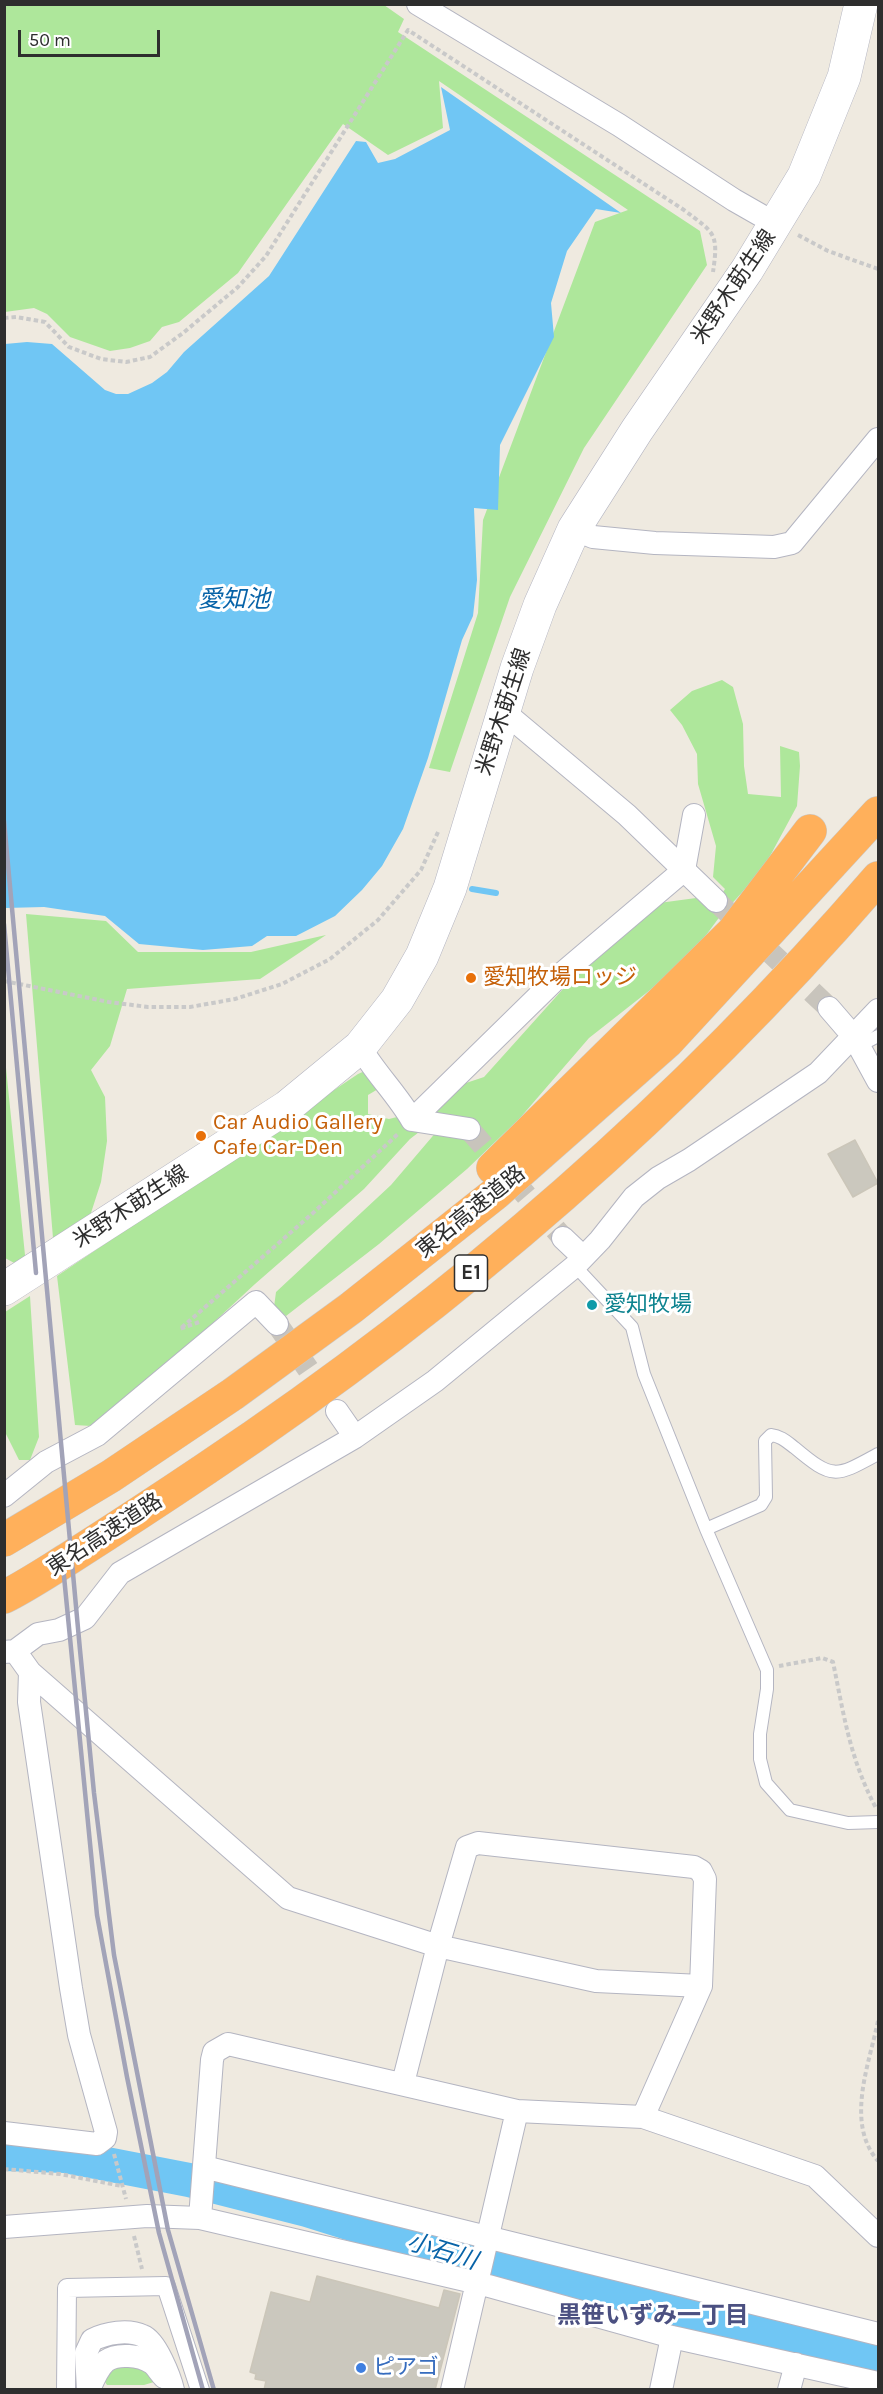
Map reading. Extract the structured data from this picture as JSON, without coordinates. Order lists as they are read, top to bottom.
{
  "streets": {
    "highway": ["東名高速道路", "E1"],
    "main road": ["米野木莇生線"]
  },
  "districts": ["黒笹いずみ一丁目"],
  "water": ["愛知池", "小石川"],
  "places": [
    "愛知牧場ロッジ",
    "Car Audio Gallery Cafe Car-Den",
    "愛知牧場",
    "ピアゴ"
  ],
  "scale_bar": "50 m"
}
